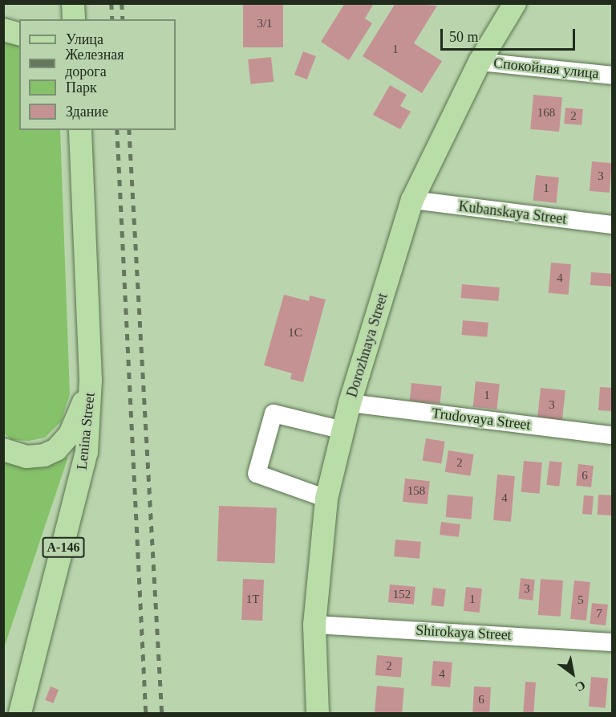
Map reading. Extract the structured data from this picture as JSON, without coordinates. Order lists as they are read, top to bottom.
{
  "streets": {
    "main road": ["Dorozhnaya Street", "Lenina Street", "А-146"],
    "street": [
      "Спокойная улица",
      "Kubanskaya Street",
      "Trudovaya Street",
      "Shirokaya Street"
    ]
  },
  "crossings": [
    ["Спокойная улица", "Dorozhnaya Street"],
    ["Kubanskaya Street", "Dorozhnaya Street"],
    ["Dorozhnaya Street", "Trudovaya Street"],
    ["Dorozhnaya Street", "Shirokaya Street"],
    ["Lenina Street", "А-146"]
  ],
  "house_numbers": [
    "3/1",
    "1",
    "168",
    "2",
    "3",
    "1",
    "4",
    "1С",
    "1",
    "3",
    "2",
    "6",
    "158",
    "4",
    "3",
    "152",
    "1Т",
    "1",
    "5",
    "7",
    "2",
    "4",
    "6"
  ],
  "legend": [
    "Улица",
    "Железная дорога",
    "Парк",
    "Здание"
  ],
  "scale_bar": "50 m",
  "north": "bottom right"
}
